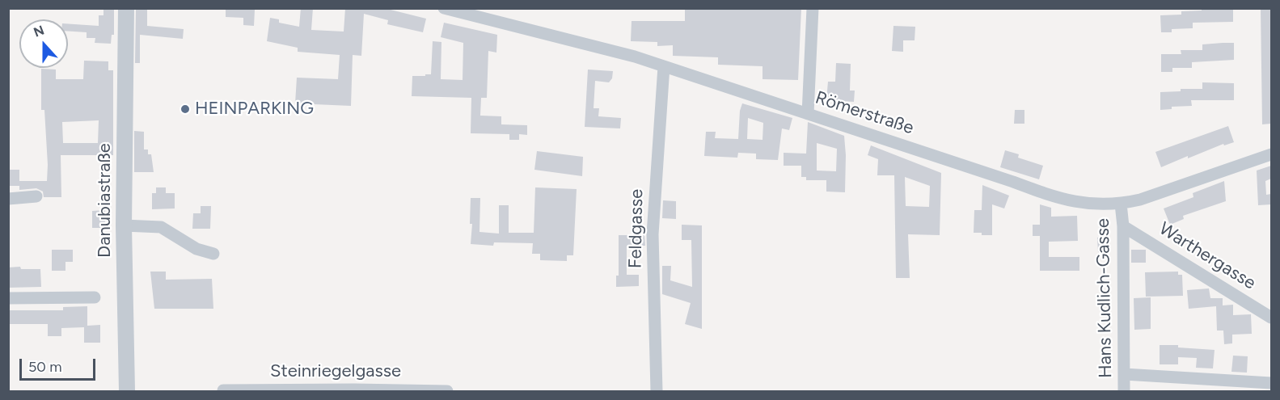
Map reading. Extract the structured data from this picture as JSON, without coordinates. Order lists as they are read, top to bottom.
{
  "streets": {
    "street": [
      "Römerstraße",
      "Danubiastraße",
      "Feldgasse",
      "Warthergasse",
      "Hans Kudlich-Gasse",
      "Steinriegelgasse"
    ]
  },
  "crossings": [
    ["Römerstraße", "Feldgasse"],
    ["Römerstraße", "Hans Kudlich-Gasse"],
    ["Warthergasse", "Hans Kudlich-Gasse"]
  ],
  "places": ["HEINPARKING"],
  "scale_bar": "50 m",
  "north": "top"
}
